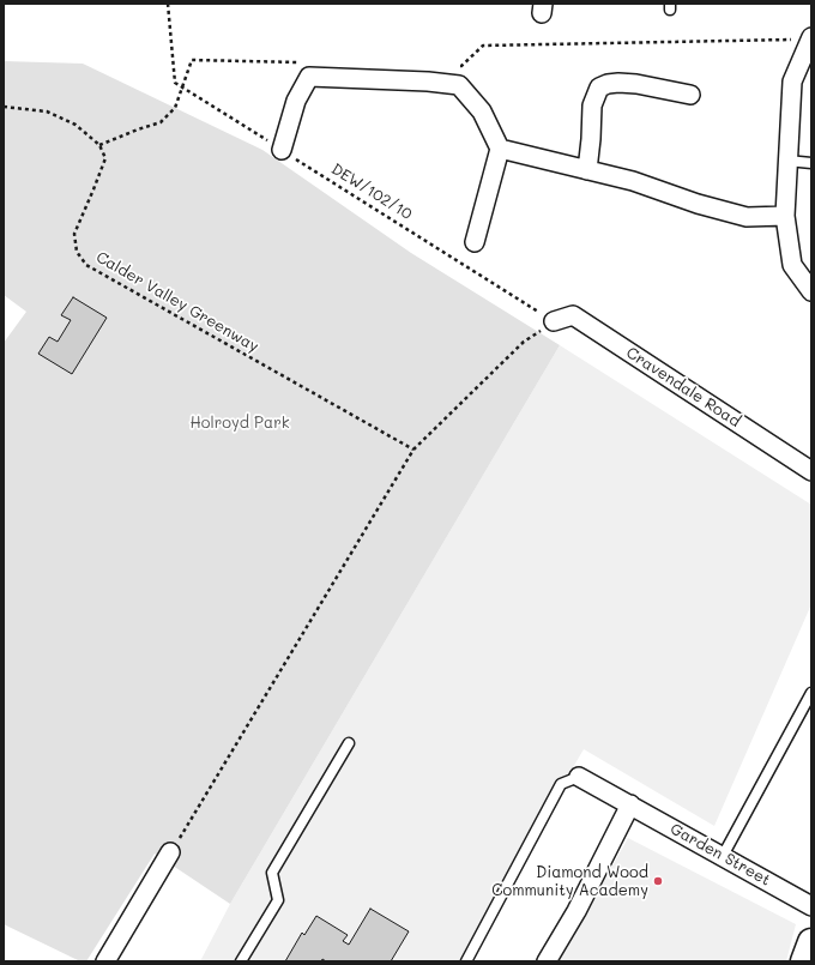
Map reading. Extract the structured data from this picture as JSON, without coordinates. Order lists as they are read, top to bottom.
{
  "streets": {
    "street": ["Cravendale Road", "Garden Street"],
    "path": ["DEW/102/10", "Calder Valley Greenway"]
  },
  "crossings": [
    ["DEW/102/10", "Cravendale Road"]
  ],
  "parks": ["Holroyd Park"],
  "places": ["Diamond Wood Community Academy"]
}
